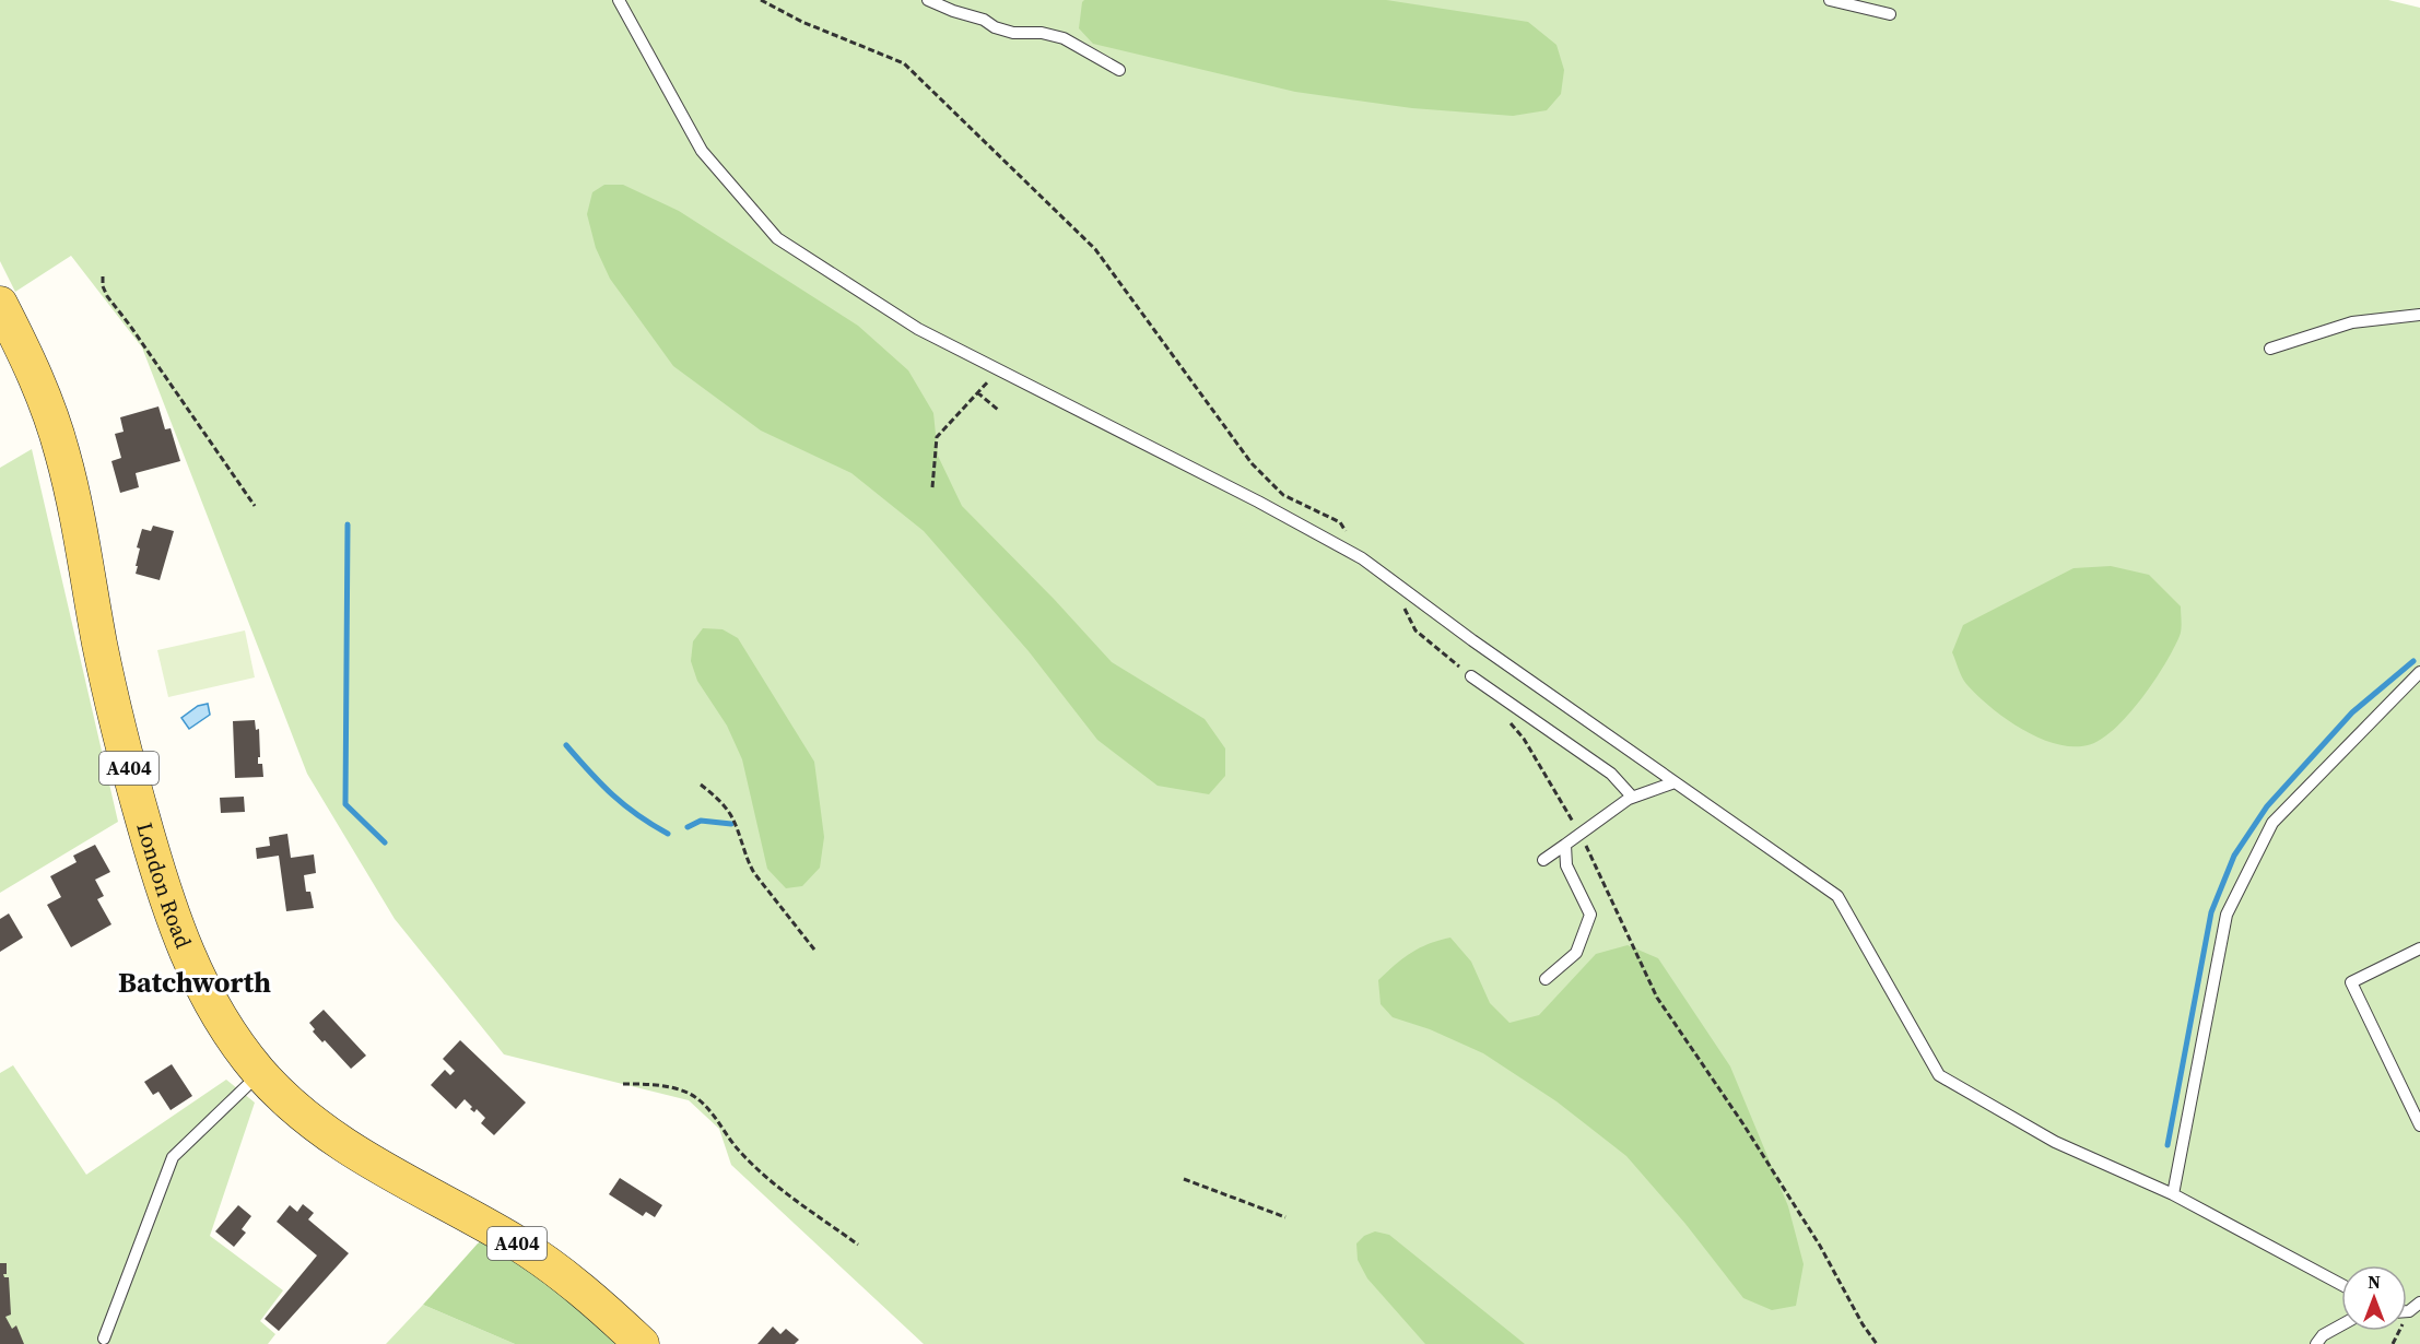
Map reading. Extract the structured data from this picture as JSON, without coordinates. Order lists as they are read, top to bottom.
{
  "streets": {
    "main road": ["A404", "London Road"]
  },
  "districts": ["Batchworth"],
  "north": "top"
}
